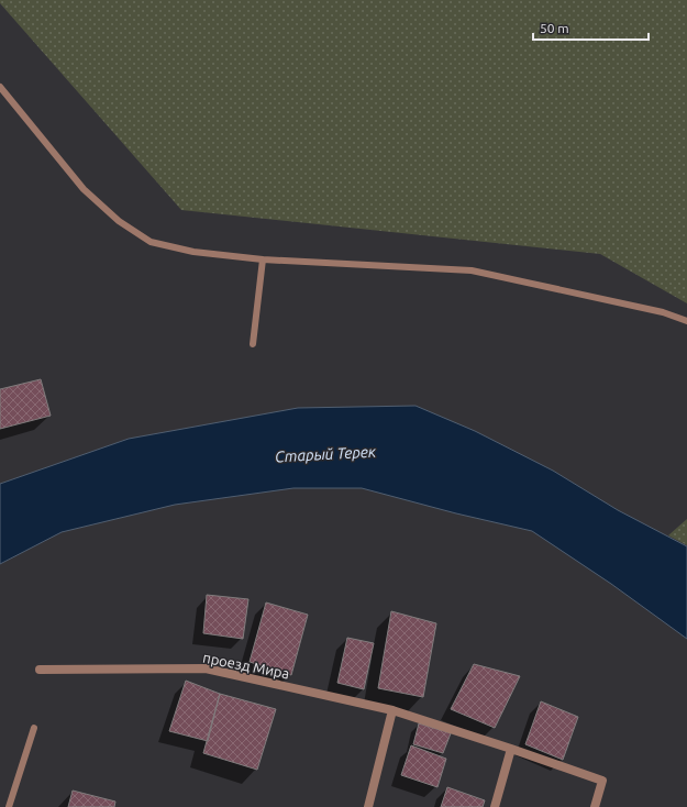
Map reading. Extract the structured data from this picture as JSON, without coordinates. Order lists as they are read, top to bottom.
{
  "streets": {
    "street": ["проезд Мира"]
  },
  "water": ["Старый Терек"],
  "scale_bar": "50 m"
}
